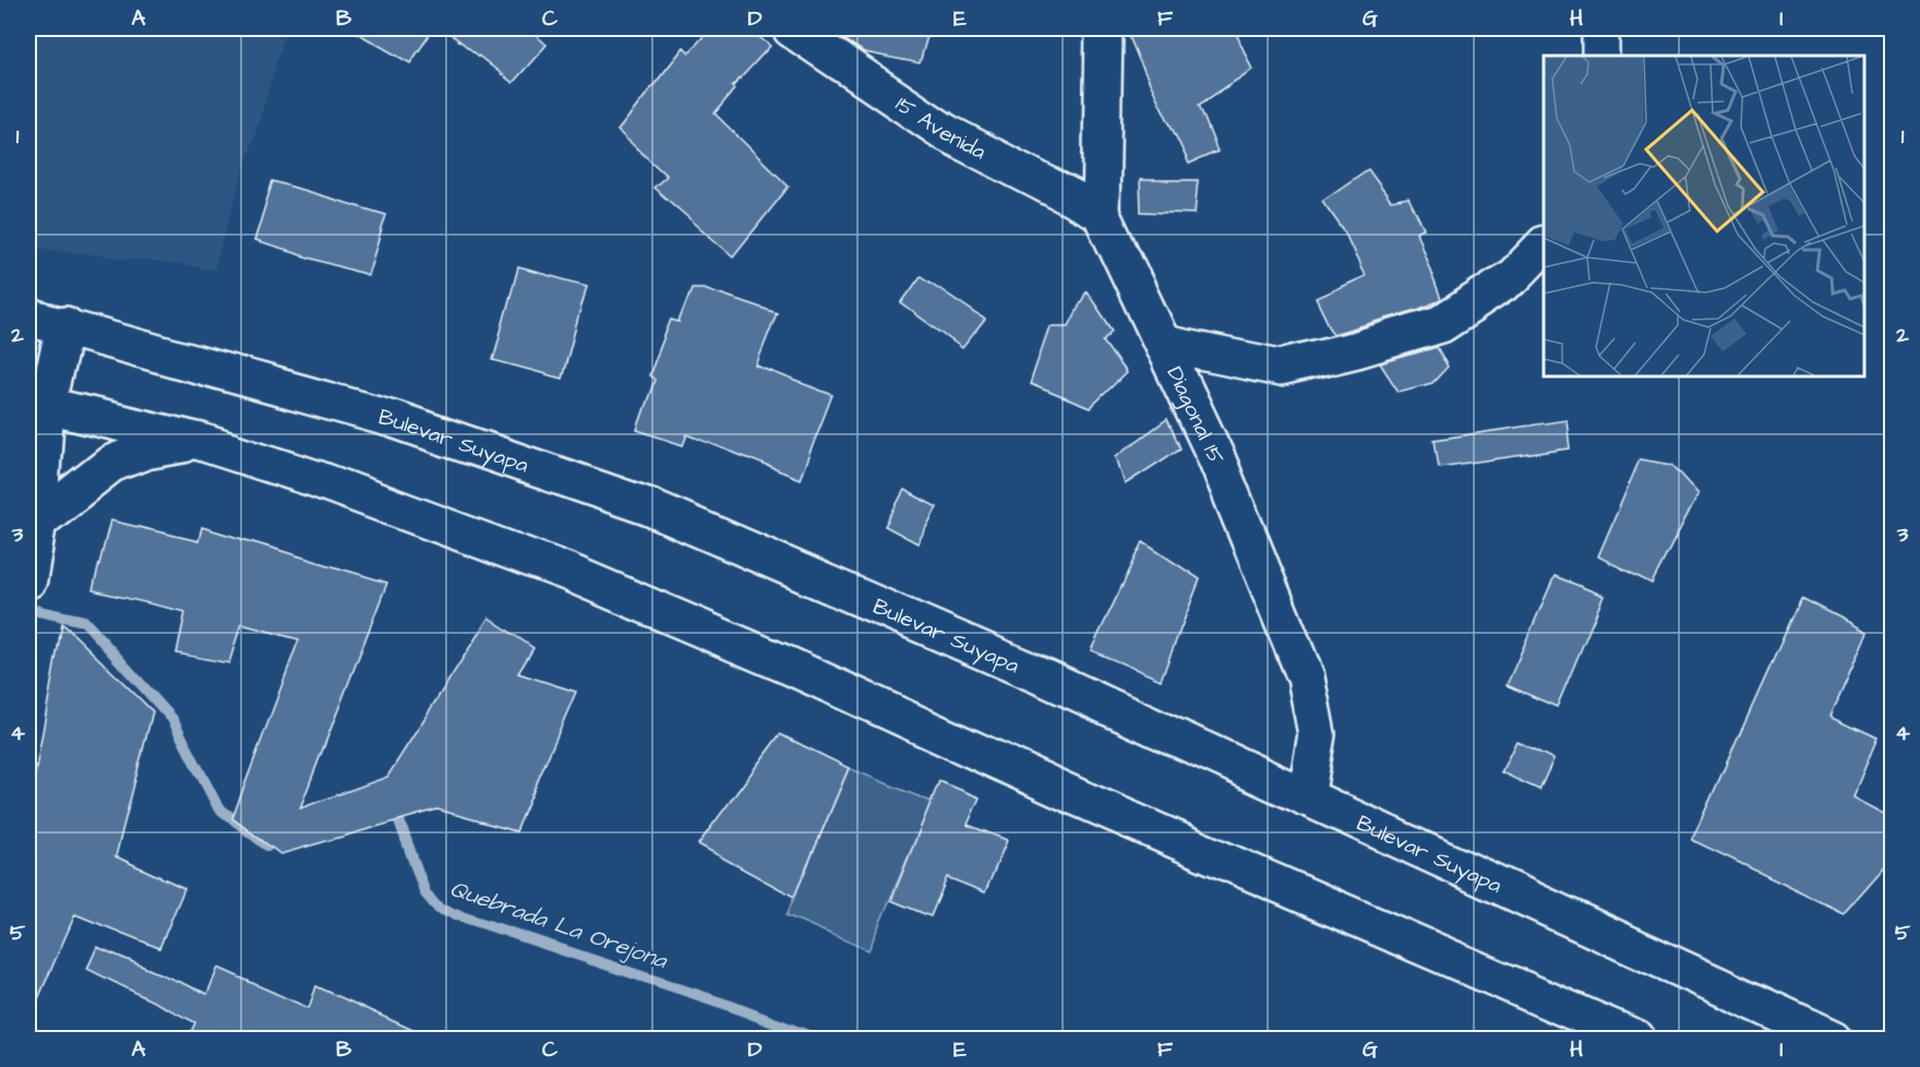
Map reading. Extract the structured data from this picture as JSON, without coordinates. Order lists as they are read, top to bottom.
{
  "streets": {
    "main road": ["15 Avenida", "Diagonal 15", "Bulevar Suyapa"]
  },
  "crossings": [
    ["15 Avenida", "Diagonal 15"],
    ["Diagonal 15", "Bulevar Suyapa"]
  ],
  "water": ["Quebrada La Orejona"],
  "grid": {
    "columns": [
      "A",
      "B",
      "C",
      "D",
      "E",
      "F",
      "G",
      "H",
      "I"
    ],
    "rows": [
      "1",
      "2",
      "3",
      "4",
      "5"
    ]
  }
}
